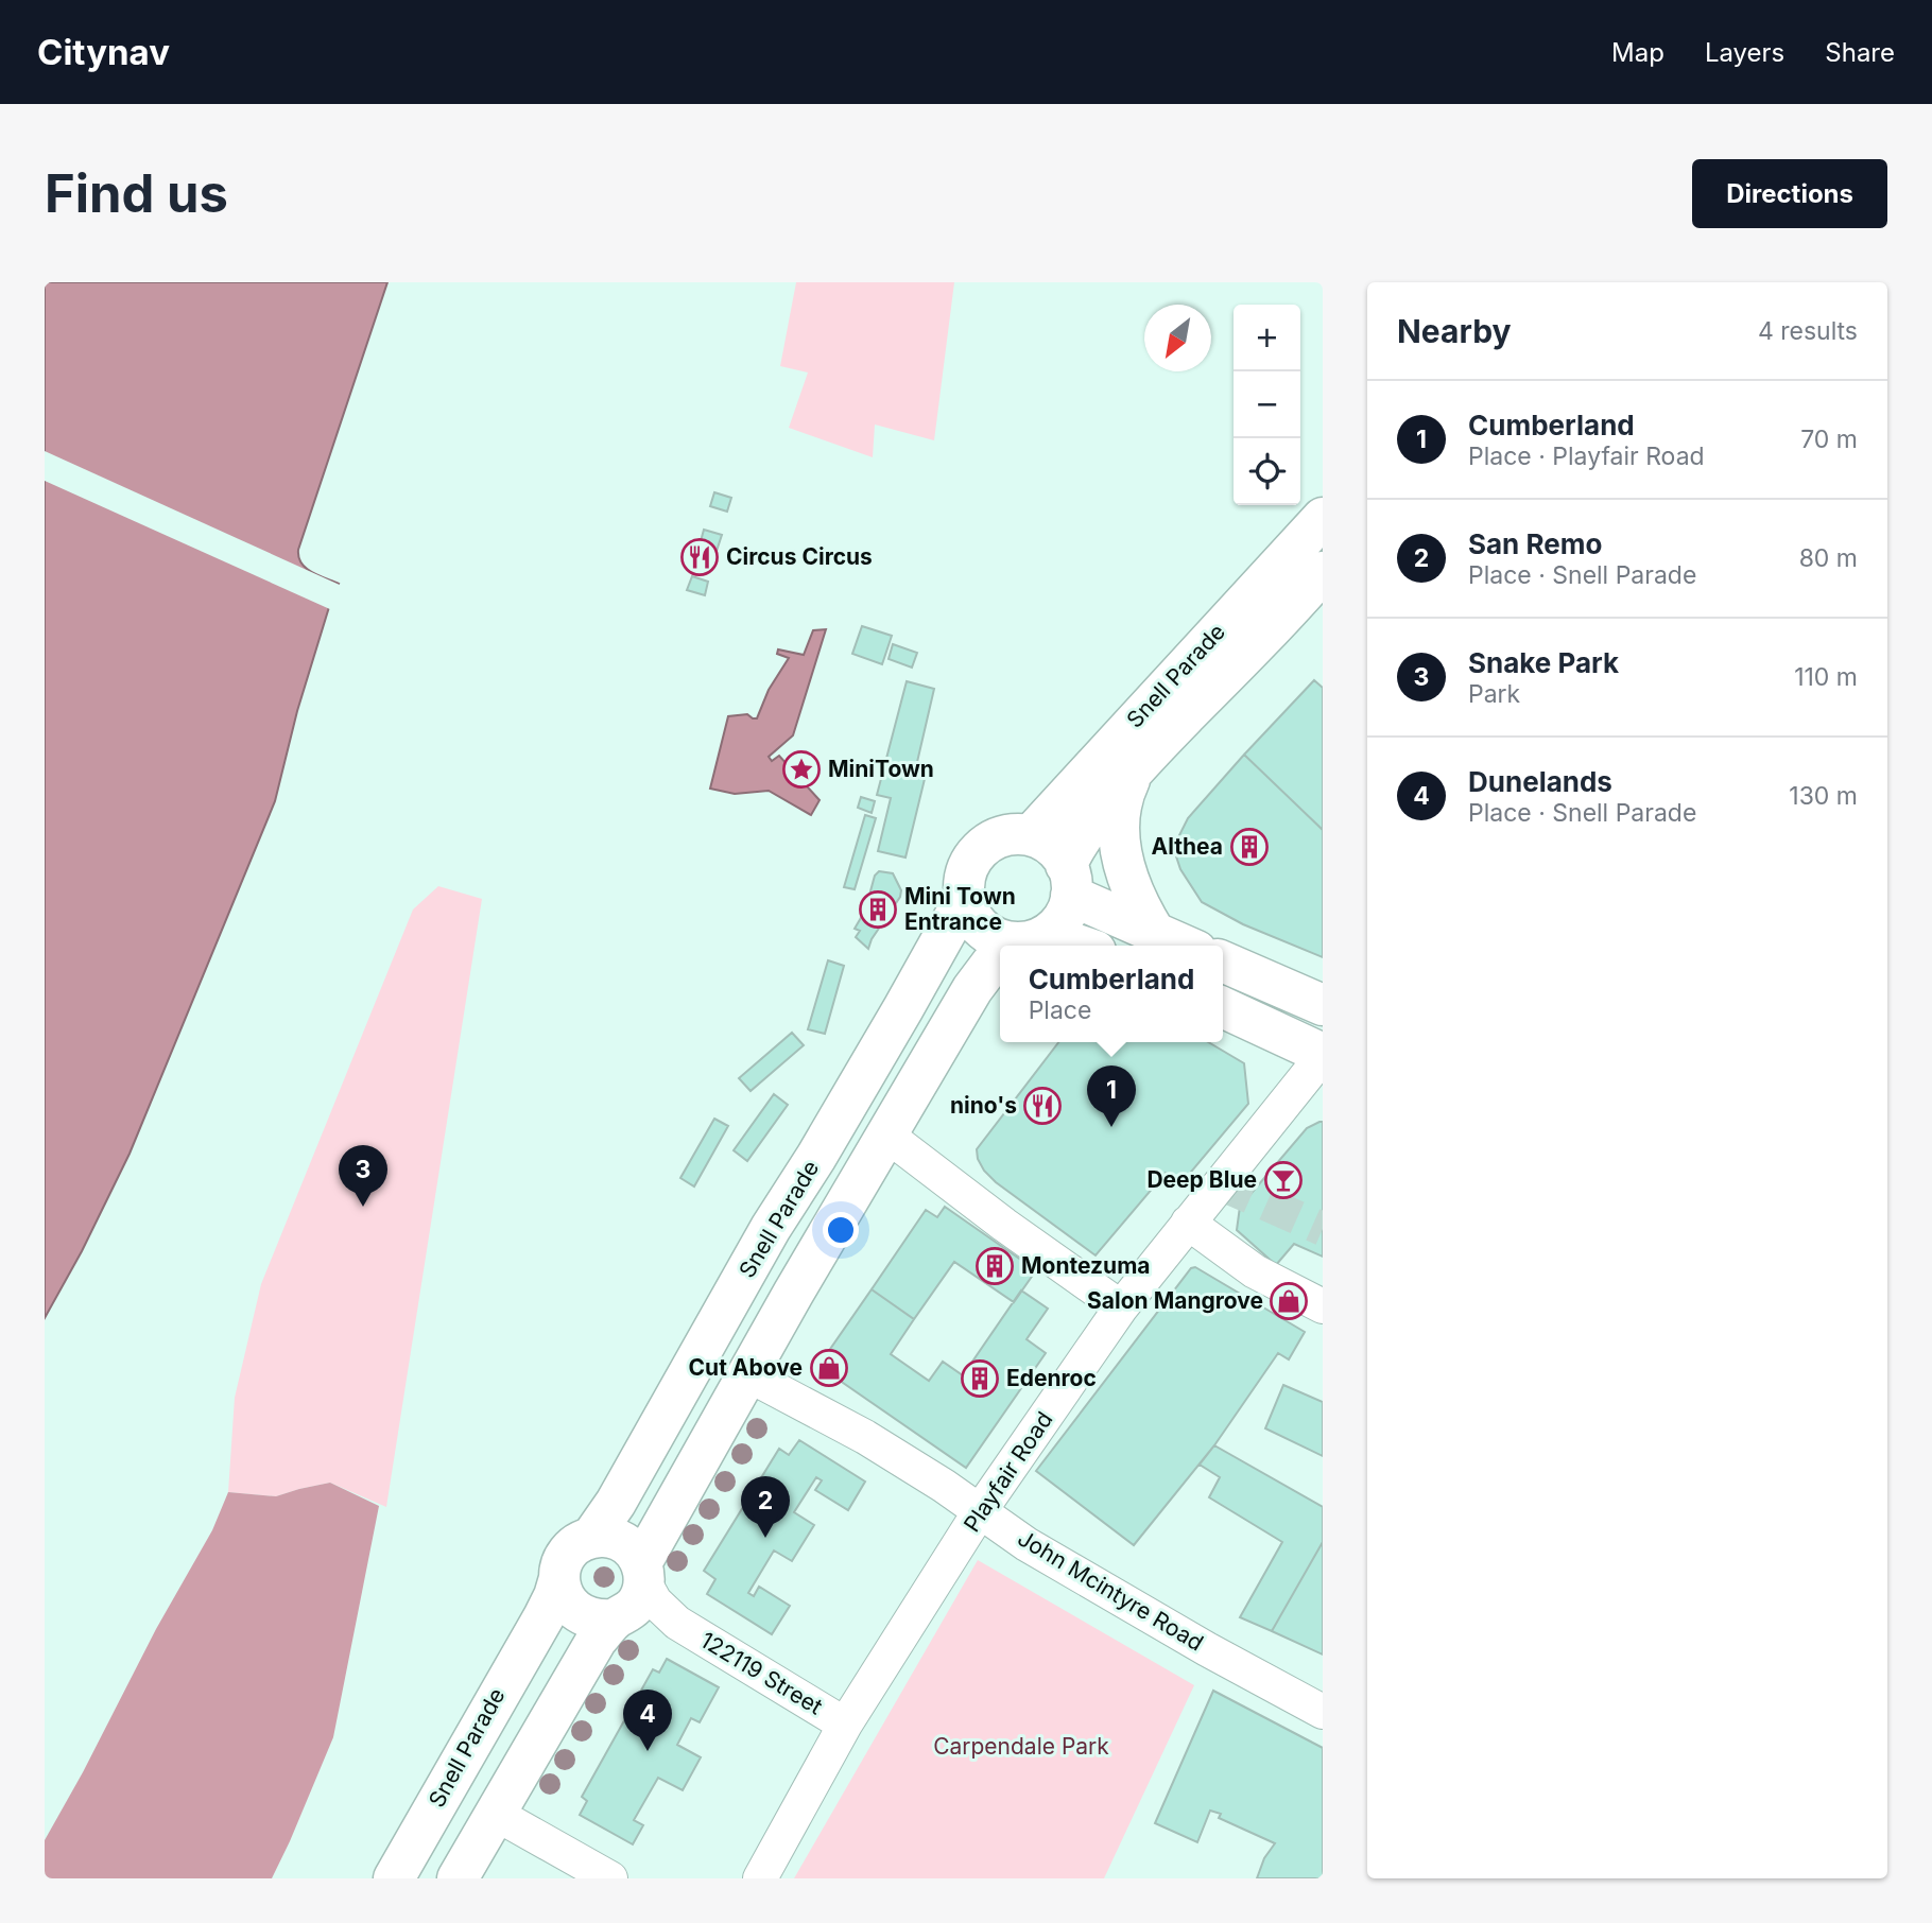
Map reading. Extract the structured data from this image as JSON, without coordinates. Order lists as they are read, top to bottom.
{
  "streets": {
    "main road": ["Snell Parade"],
    "street": ["Playfair Road", "John Mcintyre Road", "122119 Street"]
  },
  "crossings": [
    ["Snell Parade", "122119 Street"],
    ["Playfair Road", "John Mcintyre Road"],
    ["Playfair Road", "122119 Street"]
  ],
  "parks": ["Carpendale Park"],
  "places": {
    "restaurant": ["Circus Circus", "nino's"],
    "place": ["MiniTown"],
    "building": [
      "Althea",
      "Mini Town Entrance",
      "Montezuma",
      "Edenroc"
    ],
    "bar": ["Deep Blue"],
    "shop": ["Salon Mangrove", "Cut Above"]
  },
  "north": "bottom left",
  "page": {
    "header": "Citynav",
    "nav": ["Map", "Layers", "Share"],
    "buttons": "Directions",
    "title": "Find us",
    "heading": ["Nearby", "4 results"],
    "map_buttons": ["+", "−"],
    "list": [
      {
        "mark": "1",
        "name": "Cumberland",
        "note": "Place · Playfair Road",
        "value": "70 m"
      },
      {
        "mark": "2",
        "name": "San Remo",
        "note": "Place · Snell Parade",
        "value": "80 m"
      },
      {
        "mark": "3",
        "name": "Snake Park",
        "note": "Park",
        "value": "110 m"
      },
      {
        "mark": "4",
        "name": "Dunelands",
        "note": "Place · Snell Parade",
        "value": "130 m"
      }
    ],
    "popup": ["Cumberland", "Place"],
    "pins": [
      "1",
      "3",
      "2",
      "4"
    ]
  }
}
